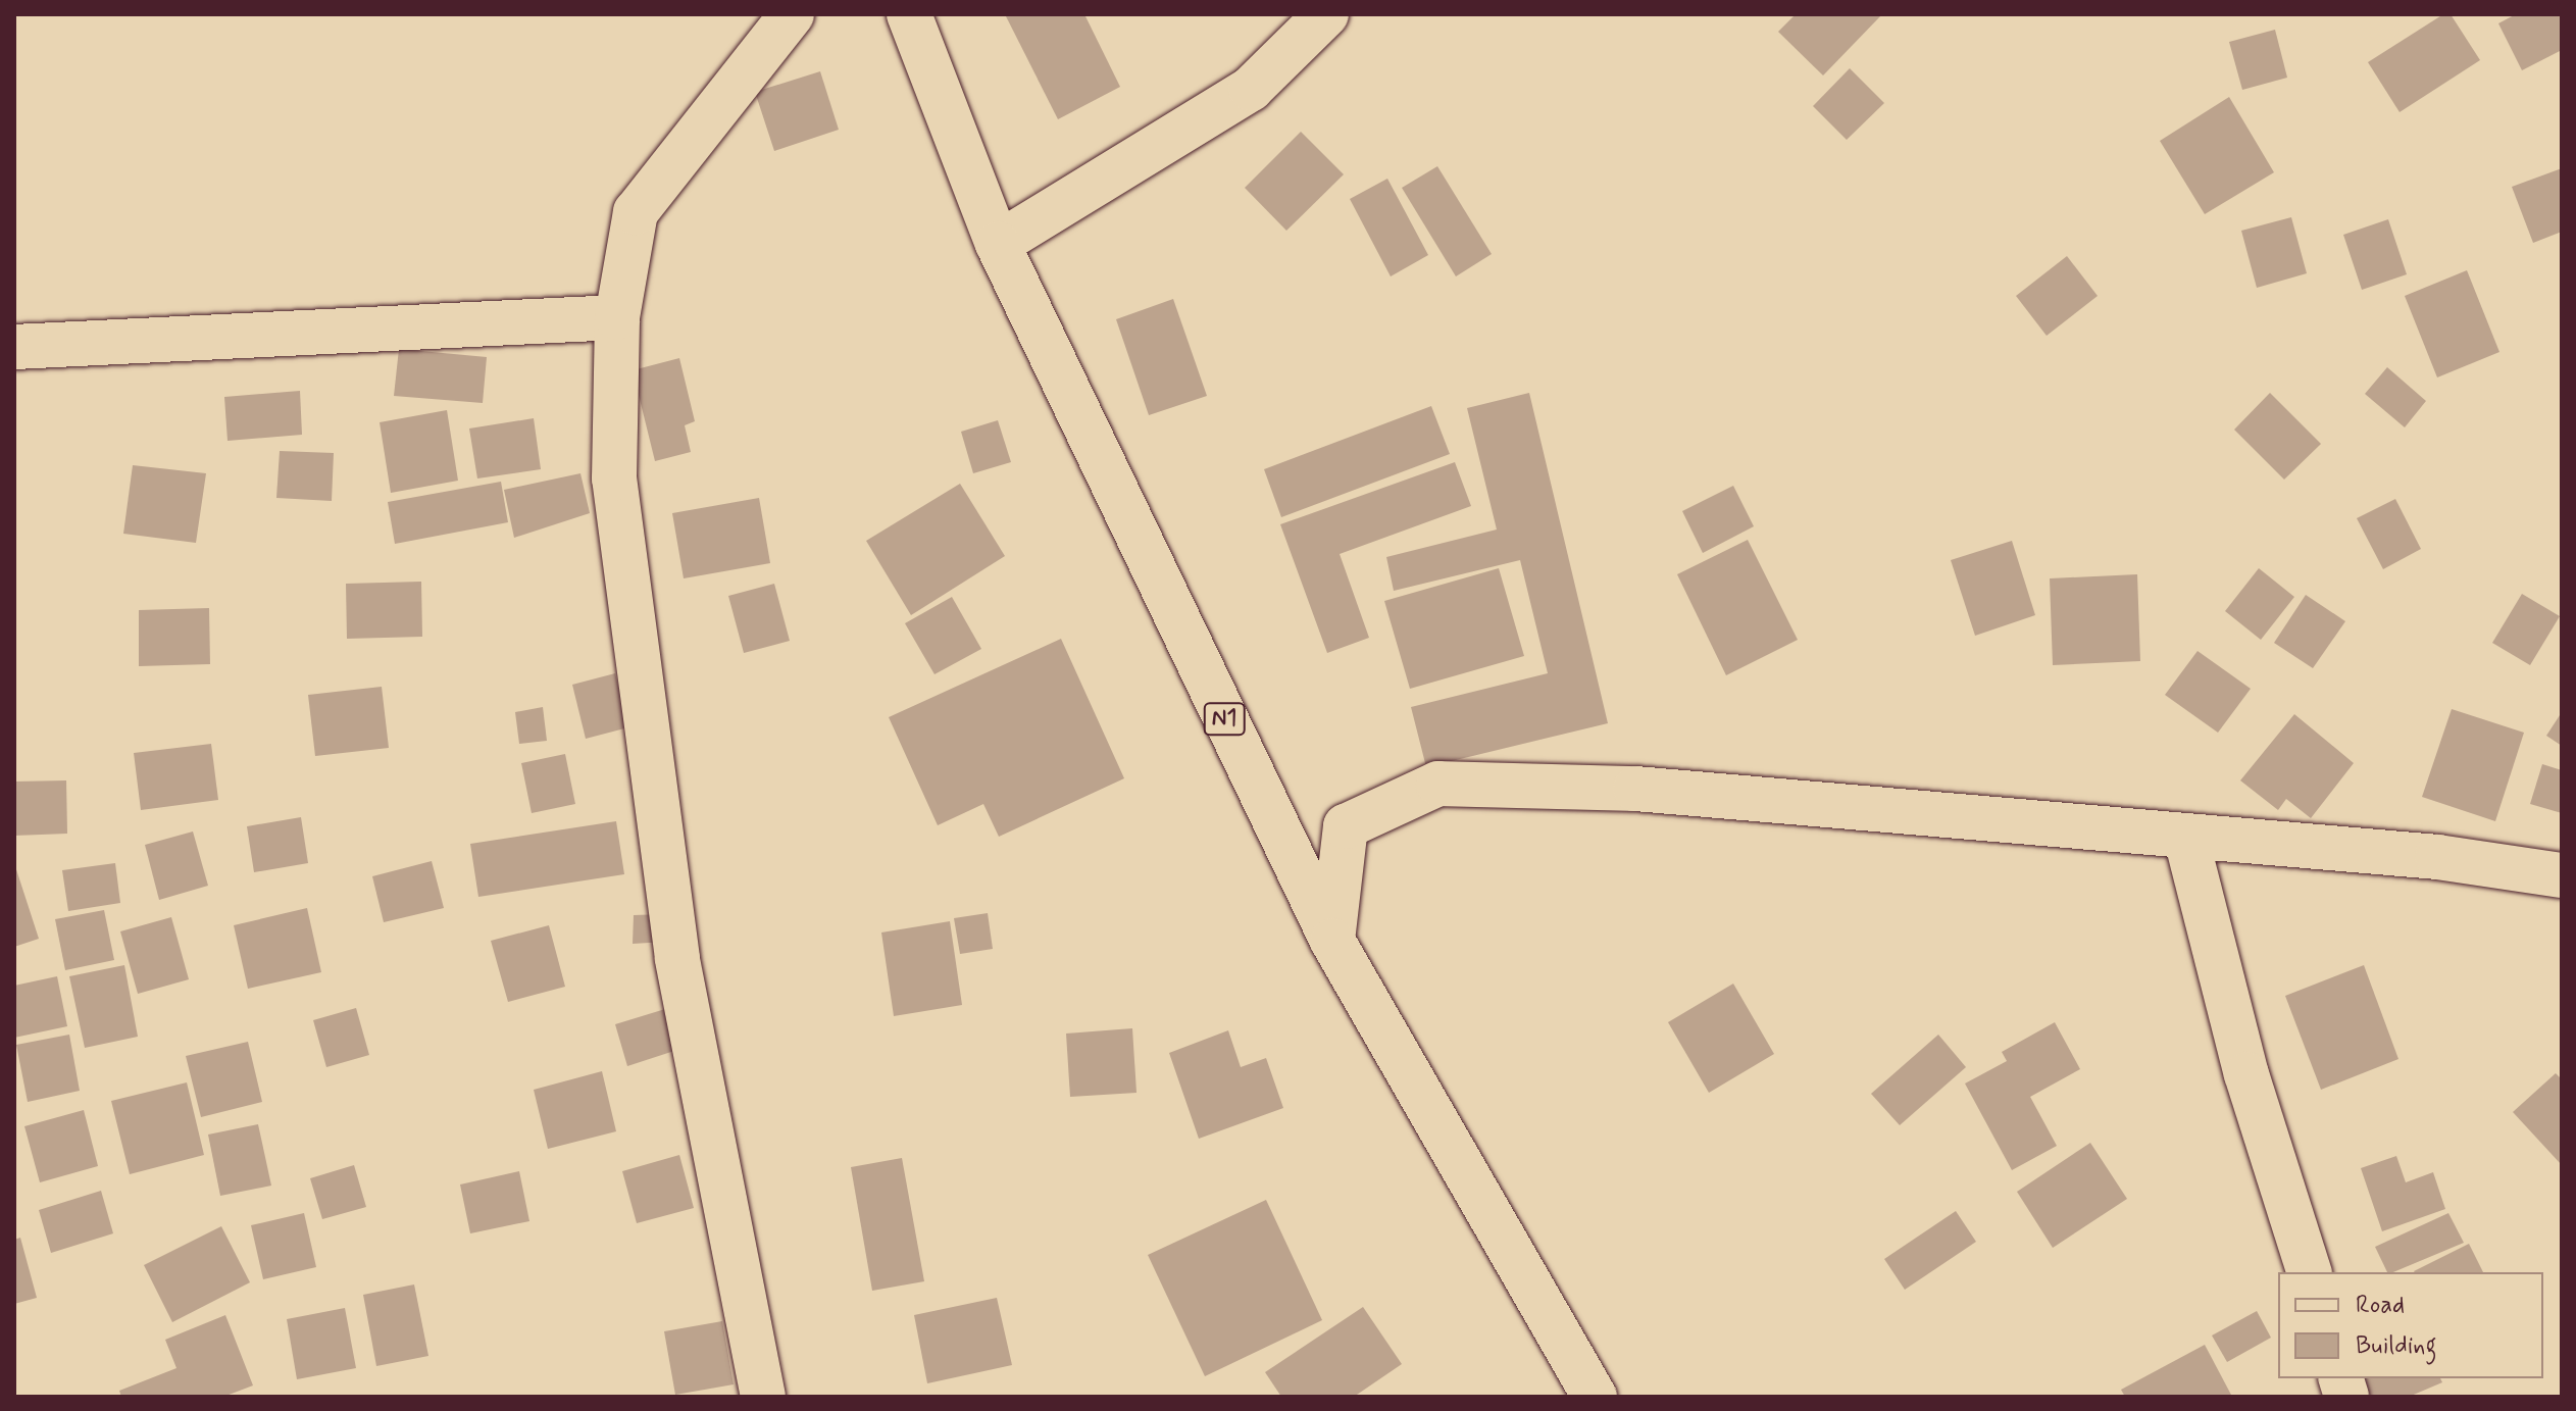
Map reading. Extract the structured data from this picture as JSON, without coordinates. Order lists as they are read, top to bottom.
{
  "streets": {
    "main road": ["N1"]
  },
  "legend": ["Road", "Building"]
}
